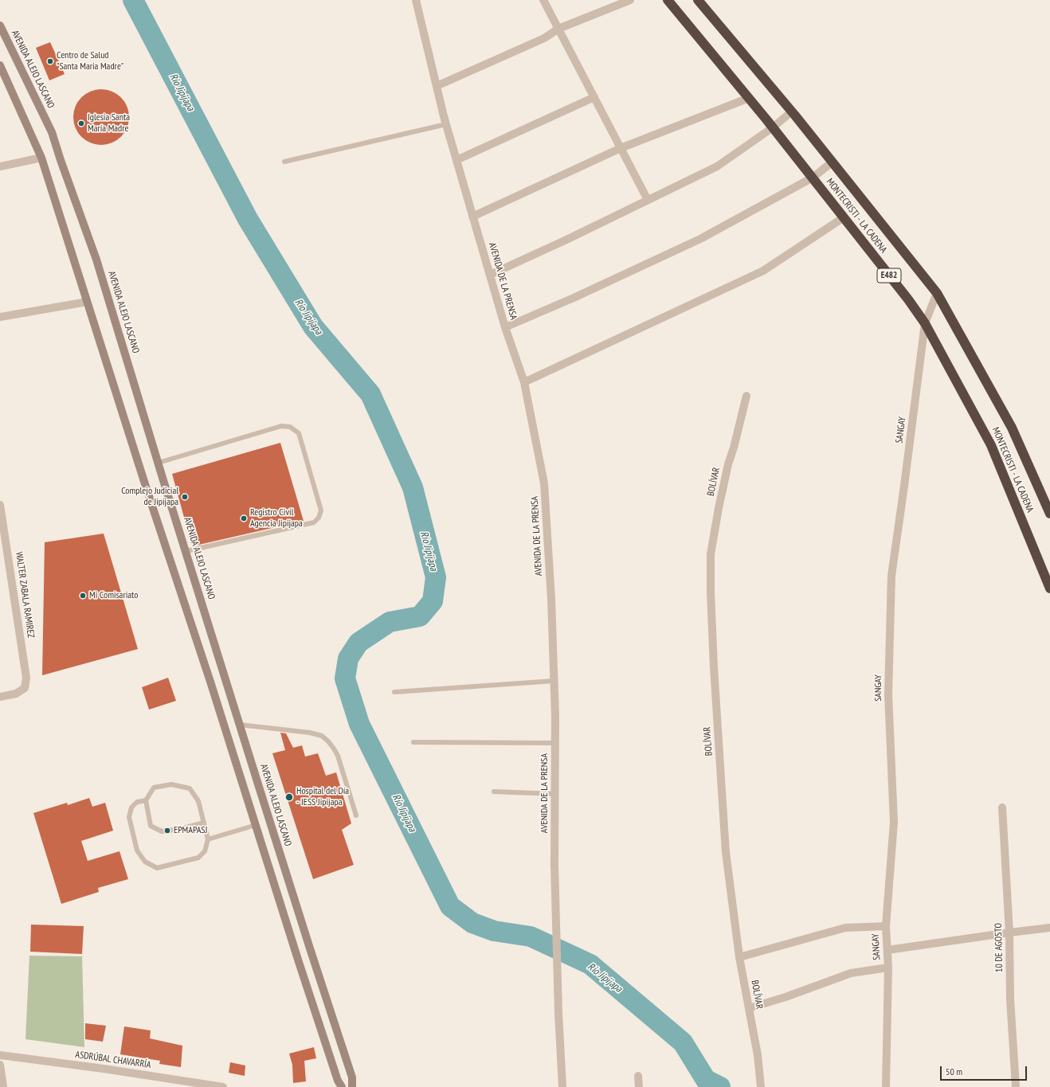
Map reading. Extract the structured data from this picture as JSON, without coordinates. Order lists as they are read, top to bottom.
{
  "streets": {
    "highway": ["MONTECRISTI - LA CADENA", "E482"],
    "main road": ["AVENIDA ALEJO LASCANO"],
    "street": [
      "AVENIDA DE LA PRENSA",
      "SANGAY",
      "BOLÍVAR",
      "WALTER ZABALA RAMIREZ",
      "10 DE AGOSTO",
      "ASDRÚBAL CHAVARRÍA"
    ]
  },
  "crossings": [
    ["MONTECRISTI - LA CADENA", "SANGAY"]
  ],
  "water": ["Río Jipijapa"],
  "places": [
    "Centro de Salud \"Santa Maria Madre\"",
    "Iglesia Santa María Madre",
    "Complejo Judicial de Jipijapa",
    "Registro Civil Agencia Jipijapa",
    "Mi Comisariato",
    "Hospital del Día - IESS Jipijapa",
    "EPMAPASJ"
  ],
  "scale_bar": "50 m"
}
